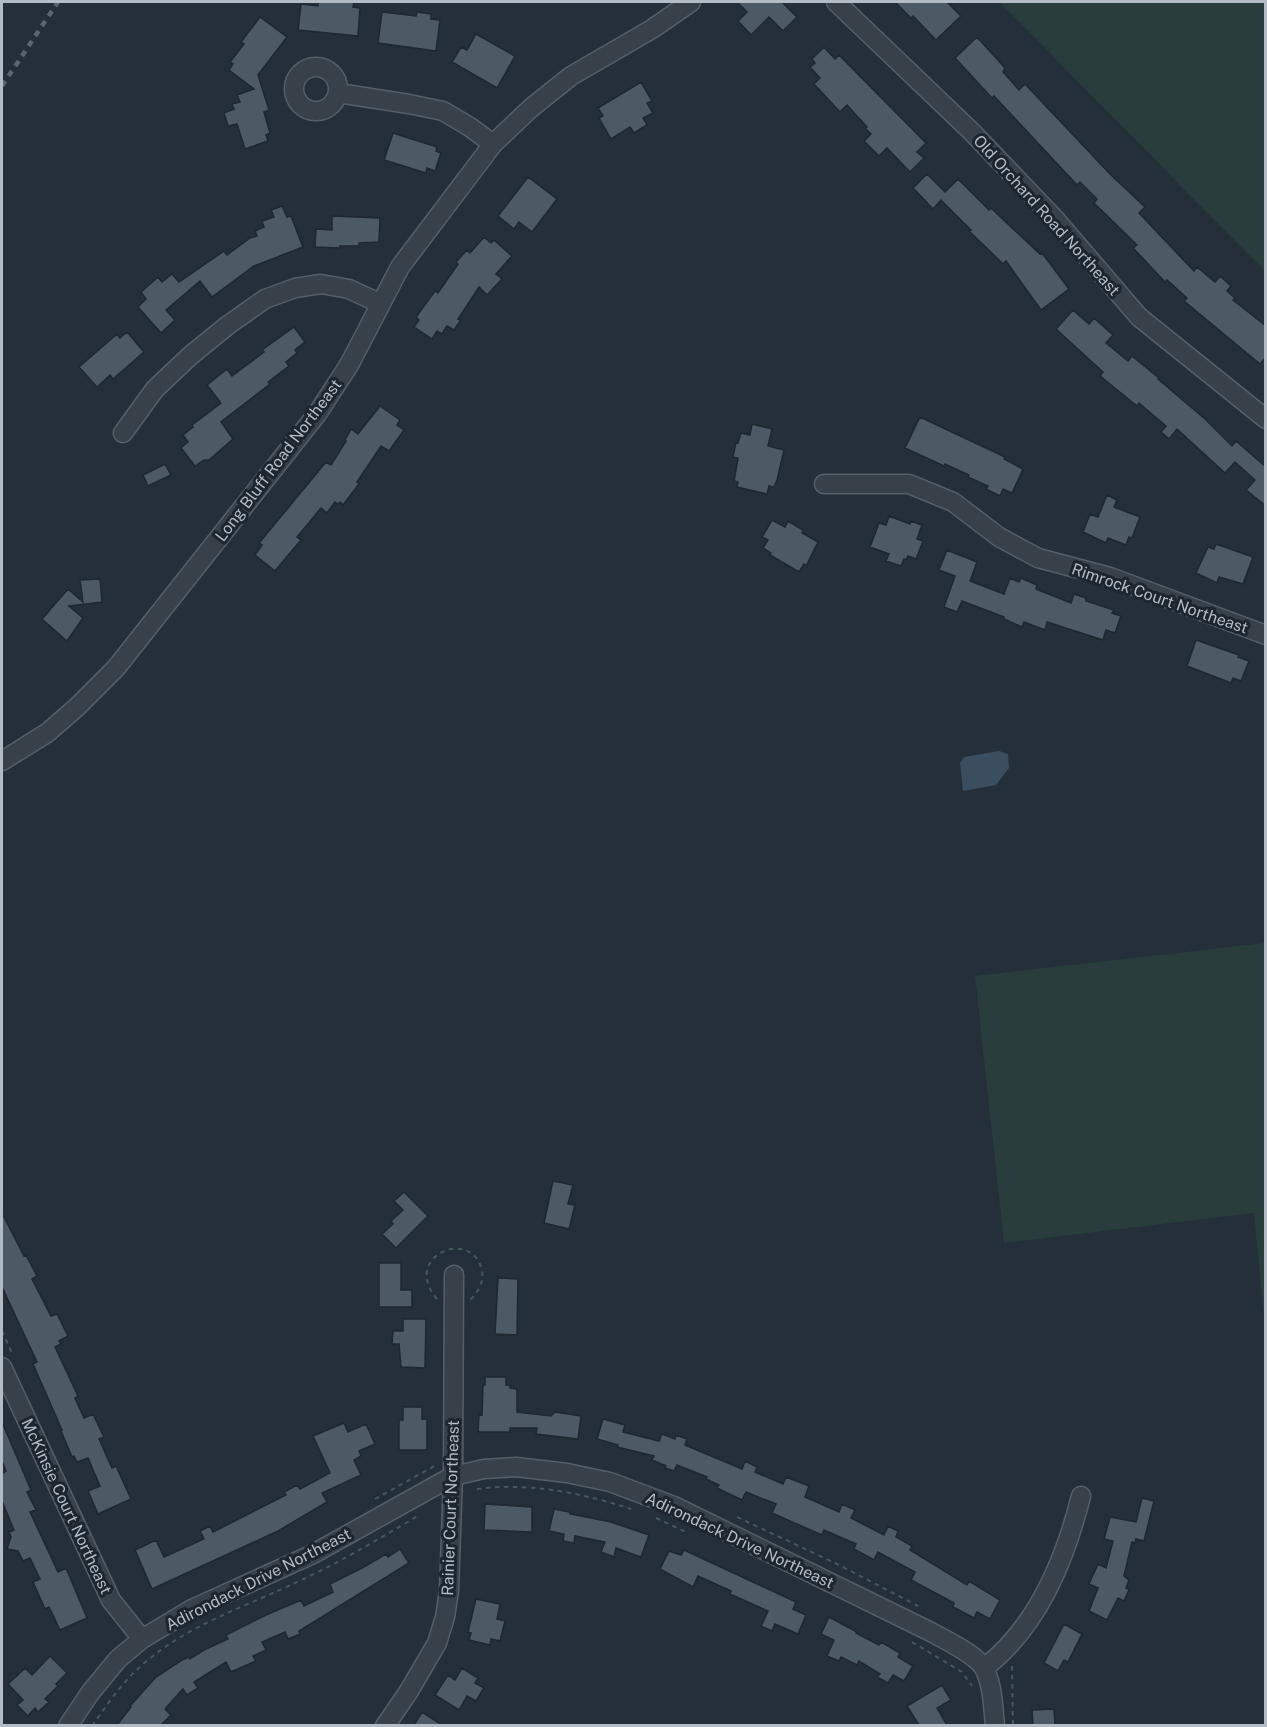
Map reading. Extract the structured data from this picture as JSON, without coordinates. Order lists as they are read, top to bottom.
{
  "streets": {
    "street": [
      "Old Orchard Road Northeast",
      "Long Bluff Road Northeast",
      "Rimrock Court Northeast",
      "McKinsie Court Northeast",
      "Rainier Court Northeast",
      "Adirondack Drive Northeast"
    ]
  },
  "crossings": [
    ["McKinsie Court Northeast", "Adirondack Drive Northeast"],
    ["Rainier Court Northeast", "Adirondack Drive Northeast"]
  ]
}
